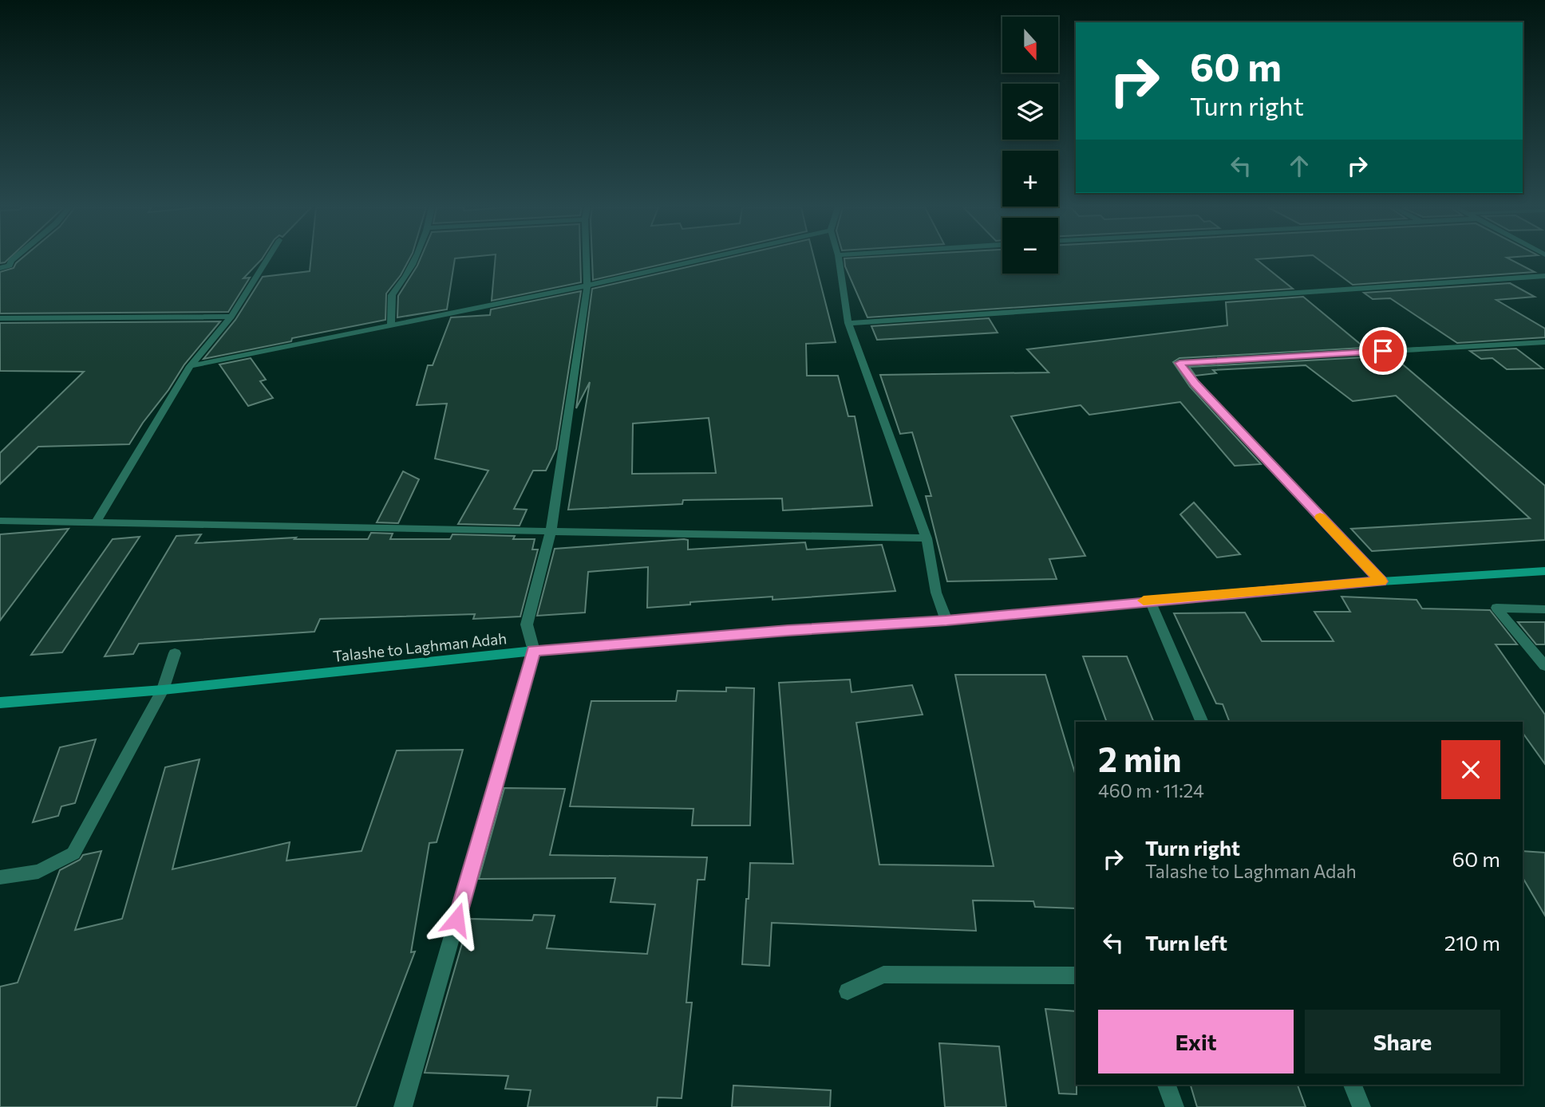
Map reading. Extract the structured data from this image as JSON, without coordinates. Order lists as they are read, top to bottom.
{
  "streets": {
    "main road": ["Talashe to Laghman Adah"]
  },
  "north": "bottom",
  "page": {
    "map_buttons": ["+", "−"],
    "turn": ["60 m", "Turn right"],
    "heading": ["2 min", "460 m · 11:24"],
    "list": [
      {
        "name": "Turn right",
        "note": "Talashe to Laghman Adah",
        "value": "60 m"
      },
      {
        "name": "Turn left",
        "value": "210 m"
      }
    ],
    "buttons": ["Exit", "Share"]
  }
}
